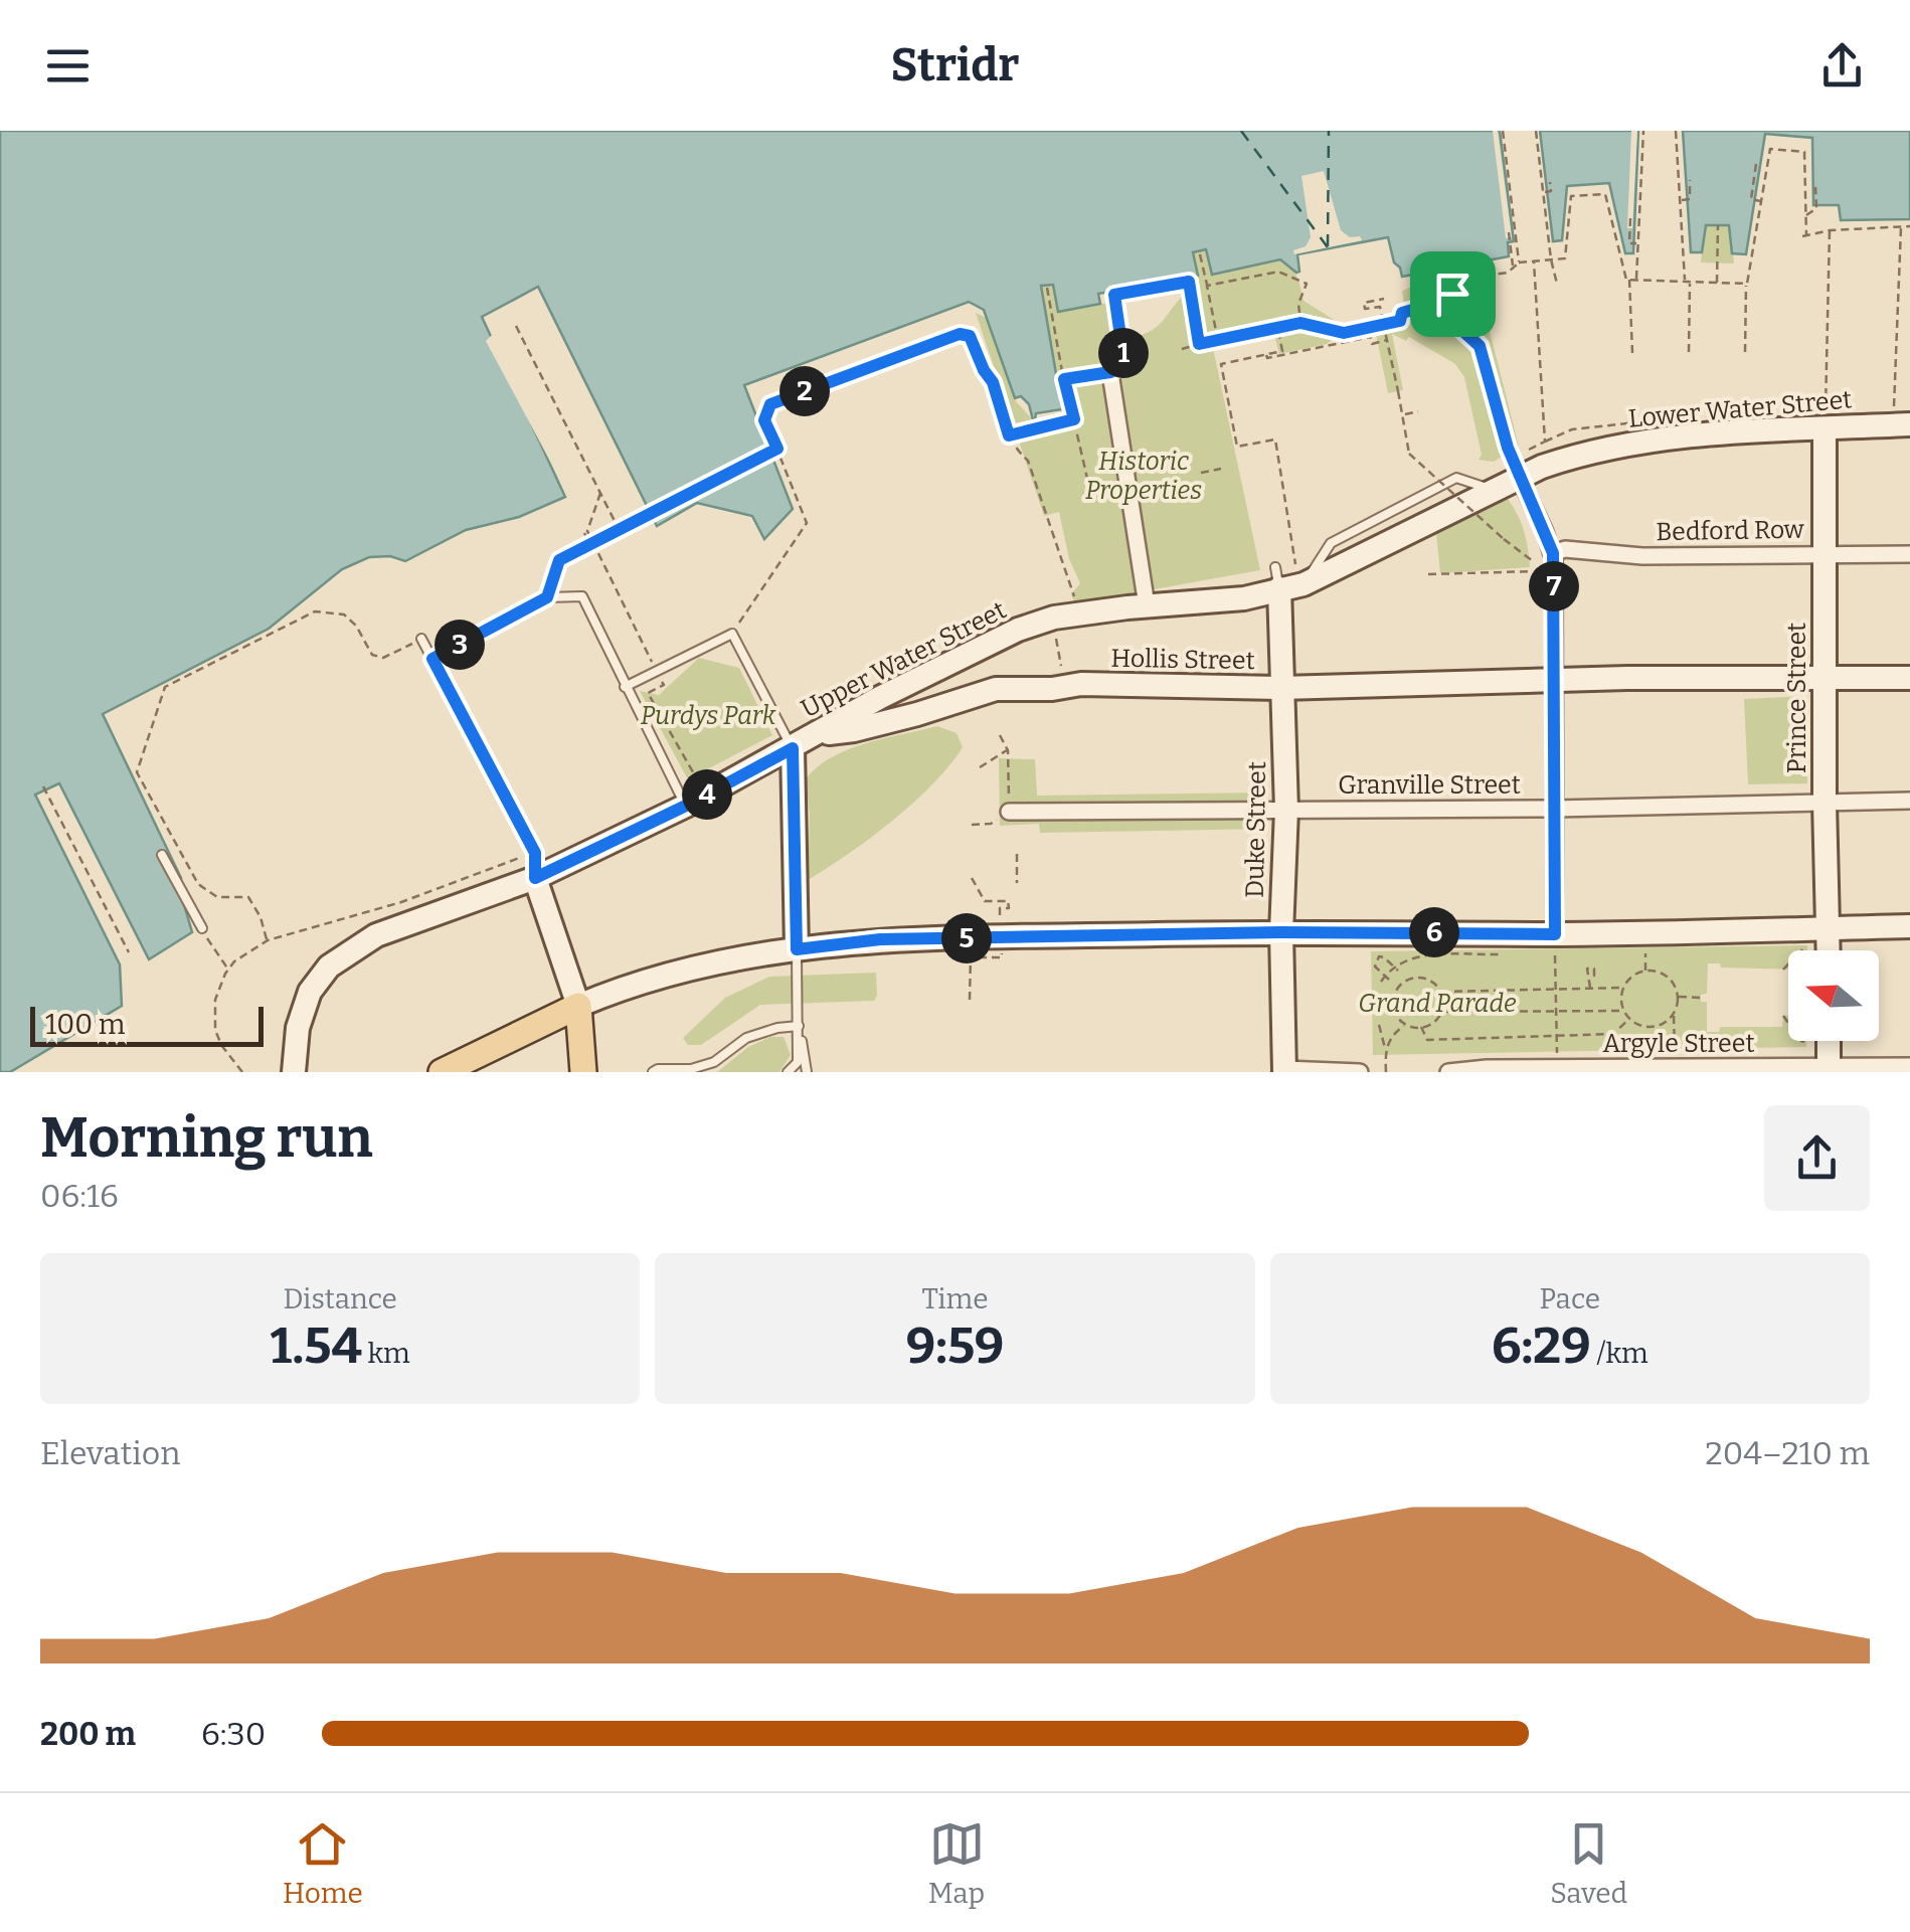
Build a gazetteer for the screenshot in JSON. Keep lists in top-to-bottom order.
{
  "streets": {
    "street": [
      "Lower Water Street",
      "Bedford Row",
      "Upper Water Street",
      "Hollis Street",
      "Prince Street",
      "Granville Street",
      "Duke Street",
      "Argyle Street"
    ]
  },
  "crossings": [
    ["Lower Water Street", "Upper Water Street"],
    ["Lower Water Street", "Prince Street"],
    ["Bedford Row", "Prince Street"],
    ["Upper Water Street", "Hollis Street"],
    ["Upper Water Street", "Duke Street"],
    ["Hollis Street", "Prince Street"],
    ["Hollis Street", "Duke Street"],
    ["Prince Street", "Granville Street"],
    ["Granville Street", "Duke Street"]
  ],
  "parks": ["Historic Properties", "Purdys Park", "Grand Parade"],
  "scale_bar": "100 m",
  "north": "left",
  "page": {
    "header": "Stridr",
    "pins": [
      "1",
      "2",
      "7",
      "3",
      "4",
      "6",
      "5"
    ],
    "scale": "100 m",
    "heading": ["Morning run", "06:16"],
    "stats": [
      ["Distance", "1.54 km"],
      ["Time", "9:59"],
      ["Pace", "6:29 /km"]
    ],
    "chart": ["Elevation", "204–210 m"],
    "list": [
      {
        "name": "200 m",
        "note": "6:30"
      }
    ],
    "tabs": ["Home", "Map", "Saved"]
  }
}
